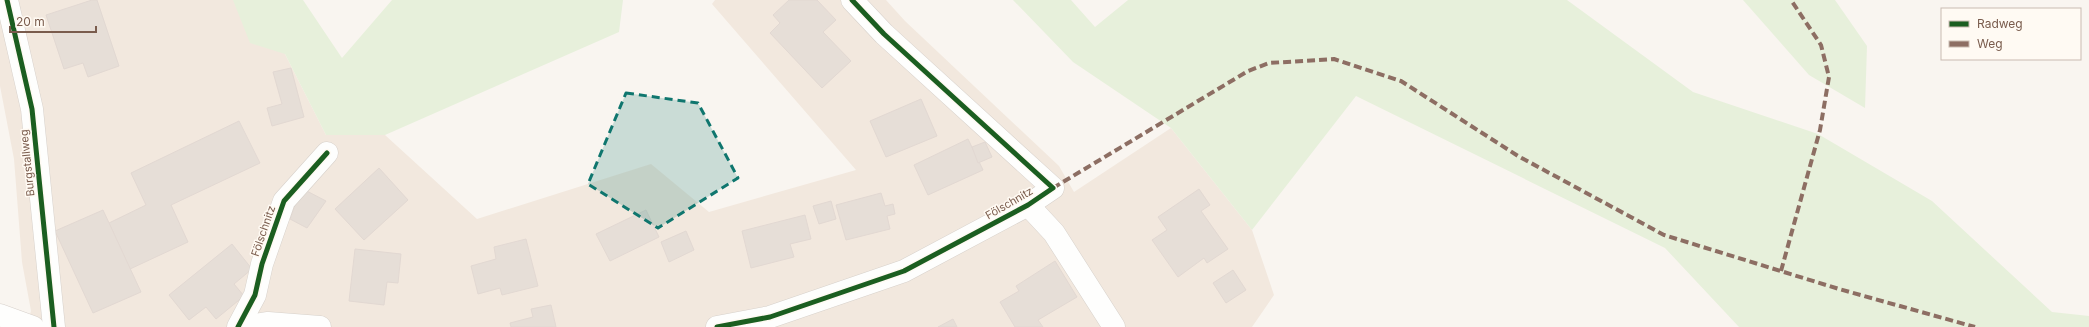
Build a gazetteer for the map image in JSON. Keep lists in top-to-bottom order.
{
  "streets": {
    "street": ["Burgstallweg", "Fölschnitz"]
  },
  "legend": ["Radweg", "Weg"],
  "scale_bar": "20 m"
}
